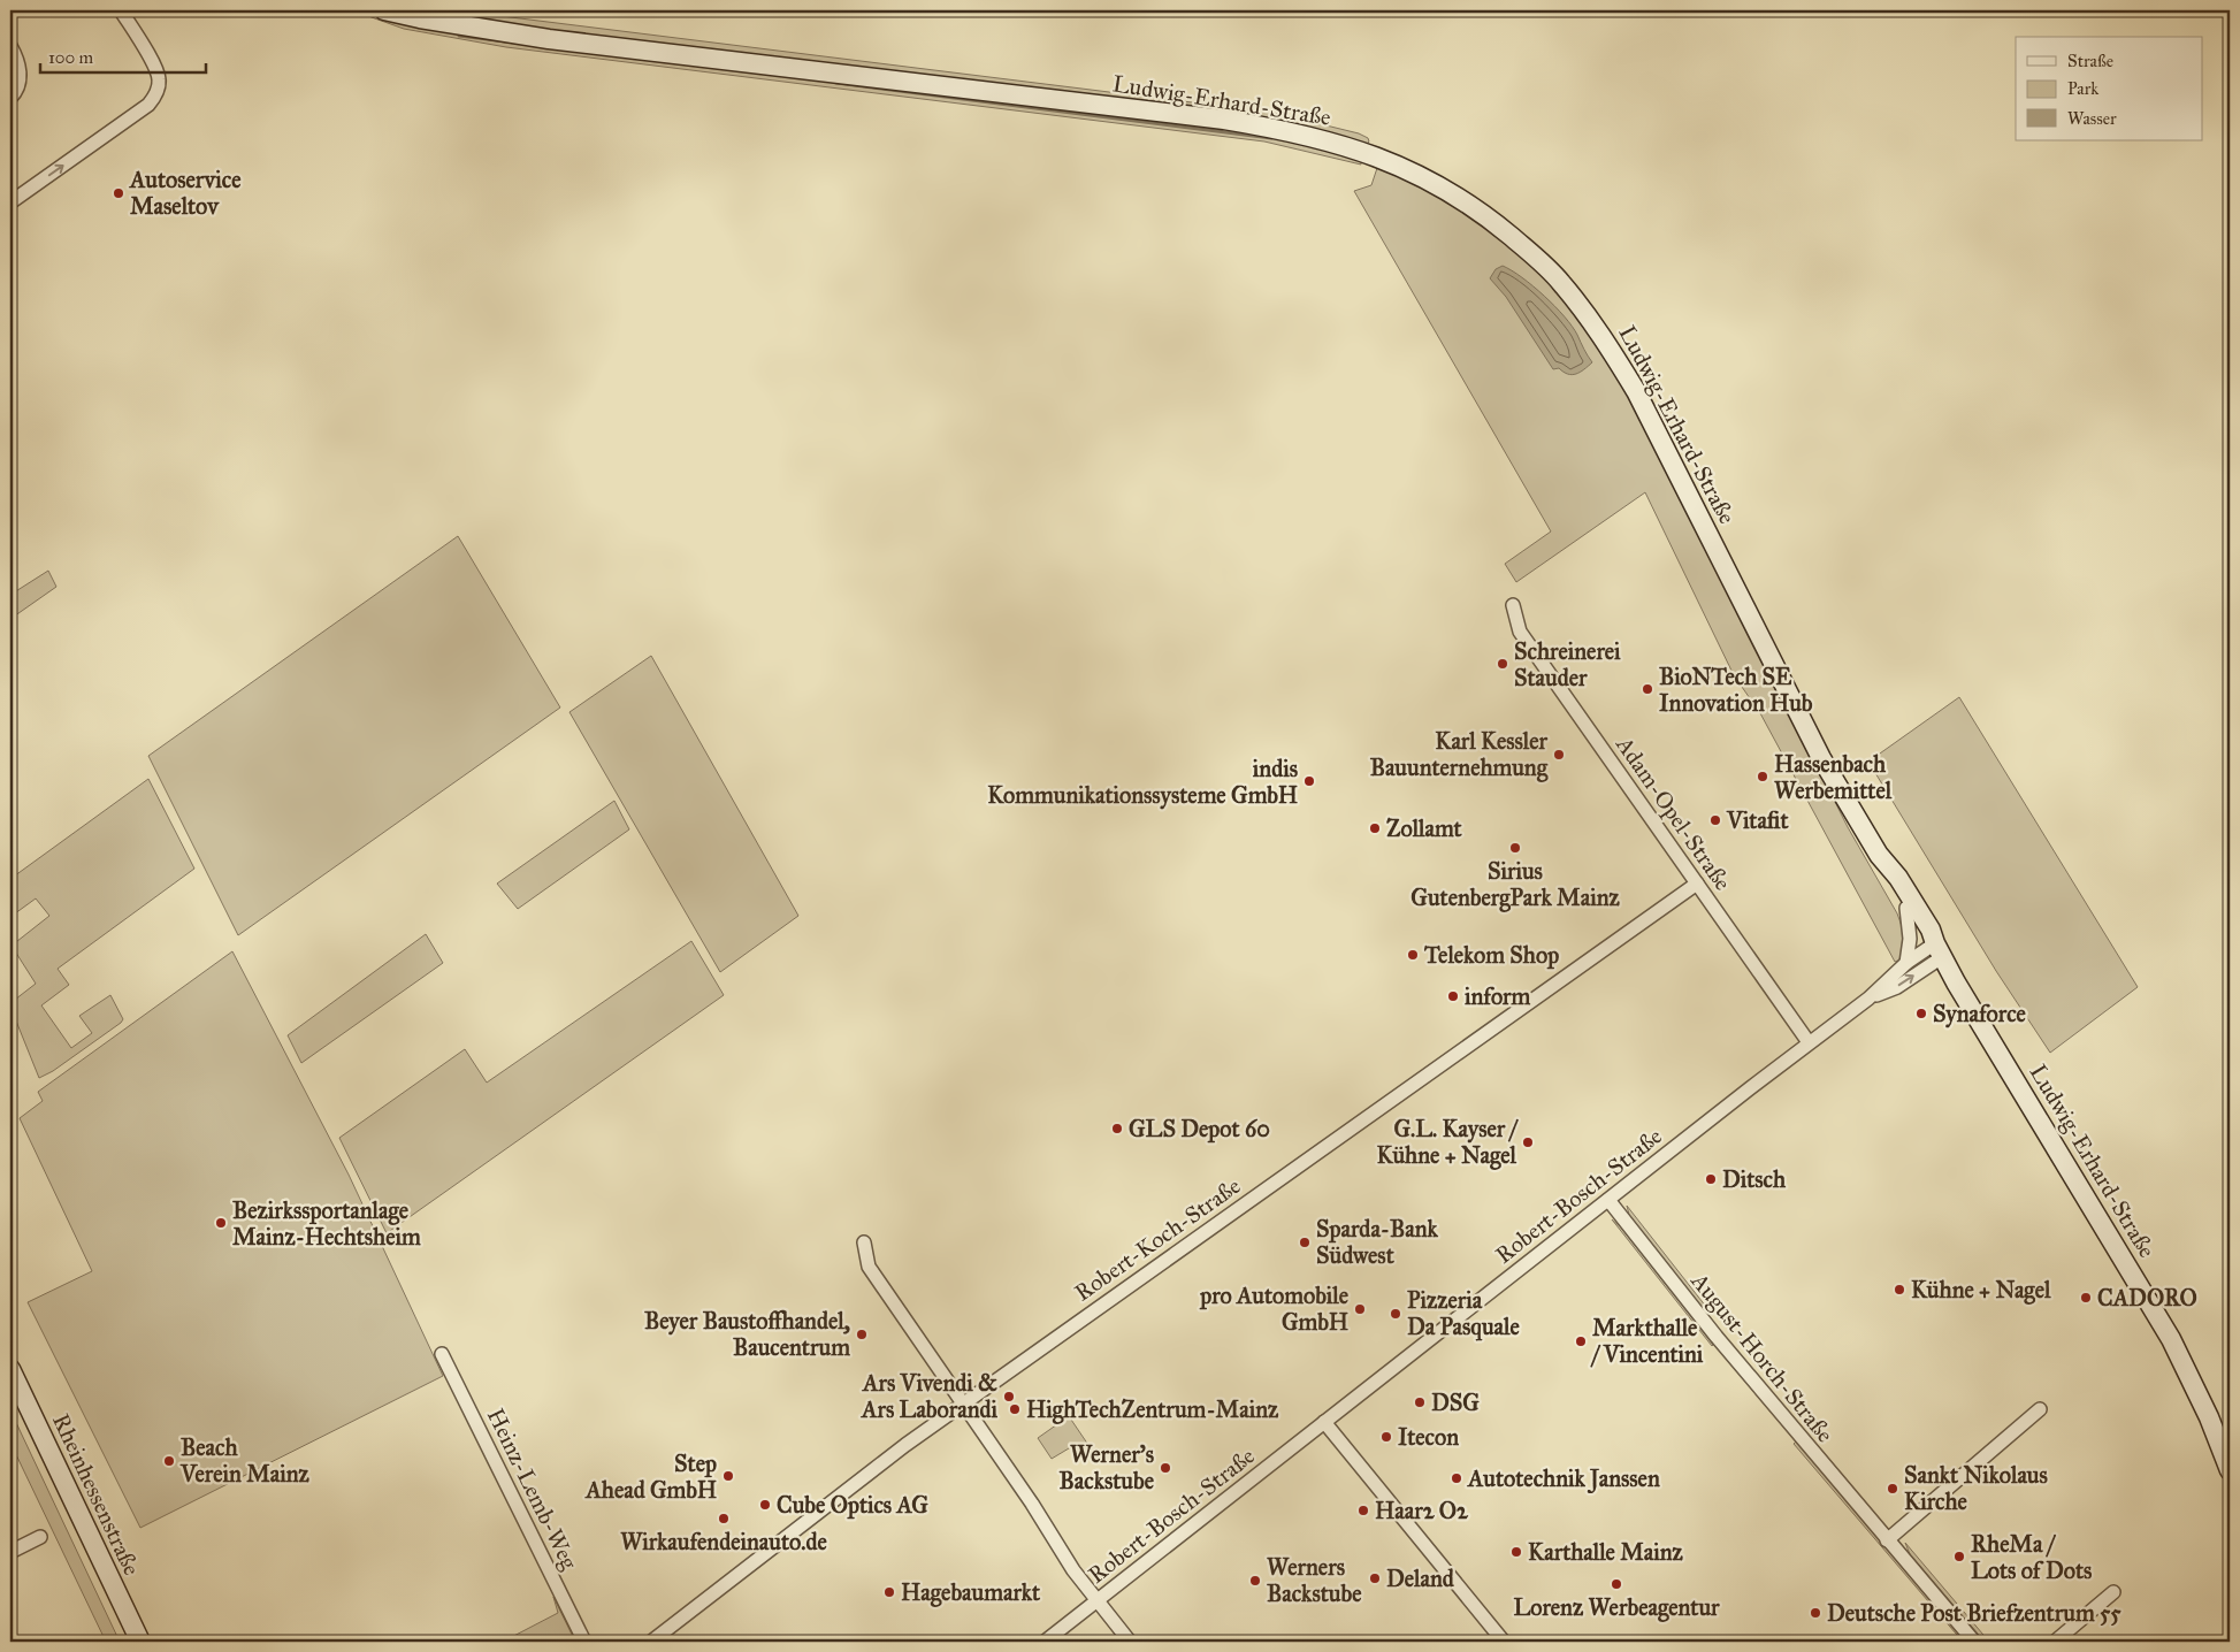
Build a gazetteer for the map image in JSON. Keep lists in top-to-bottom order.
{
  "streets": {
    "main road": ["Ludwig-Erhard-Straße", "Rheinhessenstraße"],
    "street": [
      "Adam-Opel-Straße",
      "Robert-Bosch-Straße",
      "Robert-Koch-Straße",
      "August-Horch-Straße",
      "Heinz-Lemb-Weg"
    ]
  },
  "crossings": [
    ["Ludwig-Erhard-Straße", "Robert-Bosch-Straße"],
    ["Adam-Opel-Straße", "Robert-Bosch-Straße"],
    ["Adam-Opel-Straße", "Robert-Koch-Straße"],
    ["Robert-Bosch-Straße", "August-Horch-Straße"]
  ],
  "places": [
    "Autoservice Maseltov",
    "Schreinerei Stauder",
    "BioNTech SE Innovation Hub",
    "Karl Kessler Bauunternehmung",
    "Hassenbach Werbemittel",
    "indis Kommunikationssysteme GmbH",
    "Vitafit",
    "Zollamt",
    "Sirius GutenbergPark Mainz",
    "Telekom Shop",
    "inform",
    "Synaforce",
    "GLS Depot 60",
    "G.L. Kayser / Kühne + Nagel",
    "Ditsch",
    "Bezirkssportanlage Mainz-Hechtsheim",
    "Sparda-Bank Südwest",
    "Kühne + Nagel",
    "CADORO",
    "pro Automobile GmbH",
    "Pizzeria Da Pasquale",
    "Beyer Baustoffhandel, Baucentrum",
    "Markthalle / Vincentini",
    "Ars Vivendi & Ars Laborandi",
    "DSG",
    "HighTechZentrum-Mainz",
    "Itecon",
    "Beach Verein Mainz",
    "Werner's Backstube",
    "Step Ahead GmbH",
    "Autotechnik Janssen",
    "Sankt Nikolaus Kirche",
    "Cube Optics AG",
    "Haar2 O2",
    "Wirkaufendeinauto.de",
    "Karthalle Mainz",
    "RheMa / Lots of Dots",
    "Deland",
    "Werners Backstube",
    "Lorenz Werbeagentur",
    "Hagebaumarkt",
    "Deutsche Post Briefzentrum 55"
  ],
  "legend": ["Straße", "Park", "Wasser"],
  "scale_bar": "100 m"
}
